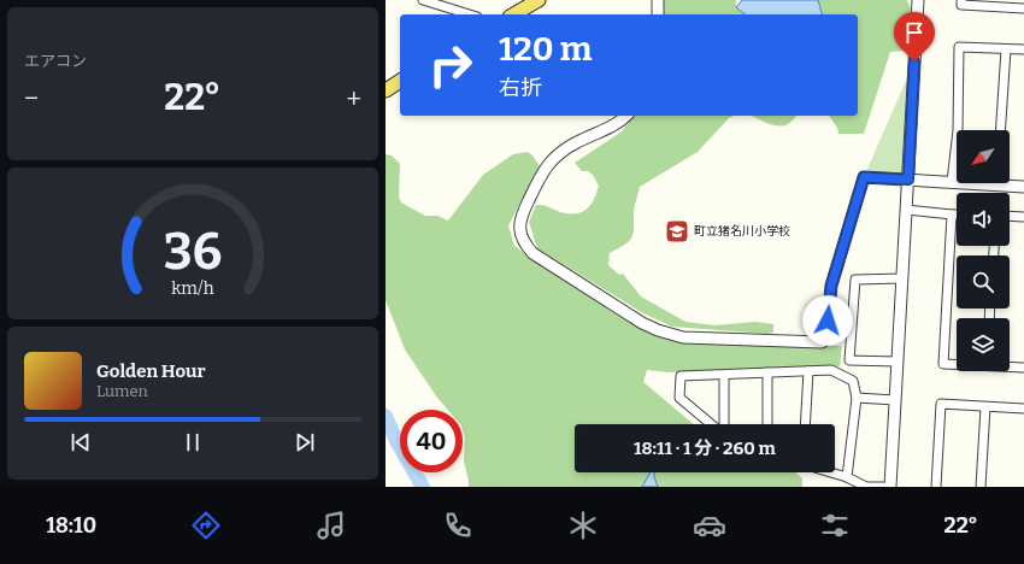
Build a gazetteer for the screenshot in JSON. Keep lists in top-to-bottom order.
{
  "places": {
    "school or university": ["町立猪名川小学校"]
  },
  "north": "bottom left",
  "page": {
    "tile": "エアコン",
    "turn": ["120 m", "右折"],
    "heat": ["−", "22°", "+"],
    "song": ["Golden Hour", "Lumen"],
    "limit": "40",
    "trip": "18:11 · 1 分 · 260 m",
    "tabs": ["18:10", "22°"],
    "gauge": ["36", "km/h"]
  }
}
